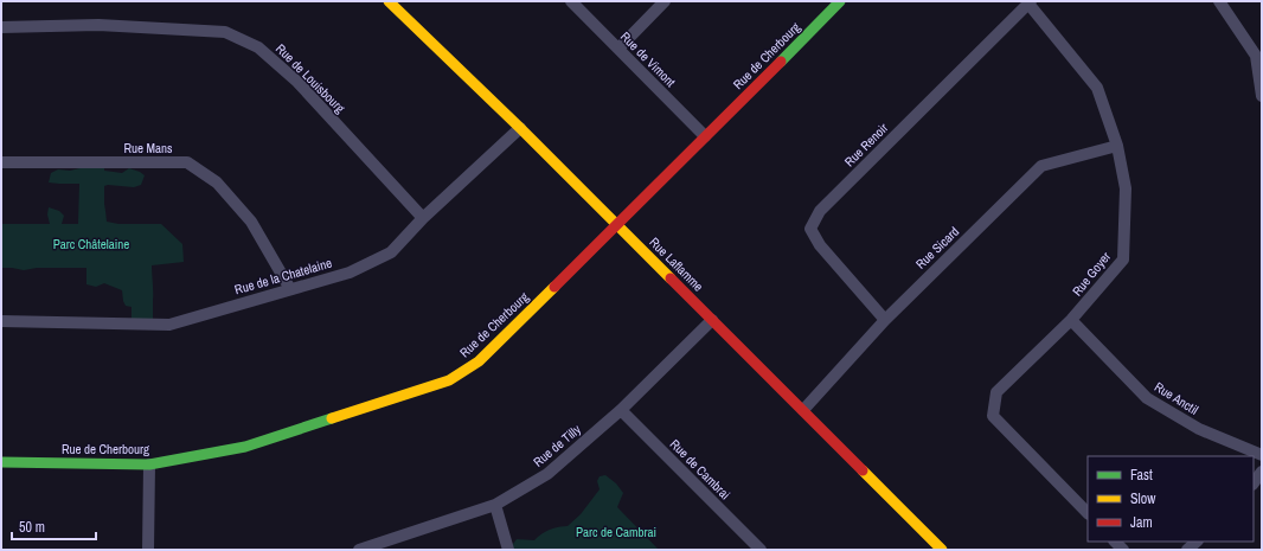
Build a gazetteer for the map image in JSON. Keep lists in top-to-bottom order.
{
  "streets": {
    "street": [
      "Rue de Cherbourg",
      "Rue de Vimont",
      "Rue de Louisbourg",
      "Rue Renoir",
      "Rue Mans",
      "Rue Sicard",
      "Rue Laflamme",
      "Rue Goyer",
      "Rue de la Chatelaine",
      "Rue Anctil",
      "Rue de Tilly",
      "Rue de Cambrai"
    ]
  },
  "crossings": [
    ["Rue de Cherbourg", "Rue de Vimont"],
    ["Rue de Cherbourg", "Rue Laflamme"],
    ["Rue de Louisbourg", "Rue de la Chatelaine"],
    ["Rue Renoir", "Rue Sicard"],
    ["Rue Renoir", "Rue Goyer"],
    ["Rue Mans", "Rue de la Chatelaine"],
    ["Rue Sicard", "Rue Laflamme"],
    ["Rue Sicard", "Rue Goyer"],
    ["Rue Laflamme", "Rue de la Chatelaine"],
    ["Rue Laflamme", "Rue de Tilly"],
    ["Rue Goyer", "Rue Anctil"],
    ["Rue de Tilly", "Rue de Cambrai"]
  ],
  "parks": ["Parc Châtelaine", "Parc de Cambrai"],
  "legend": ["Fast", "Slow", "Jam"],
  "scale_bar": "50 m"
}
